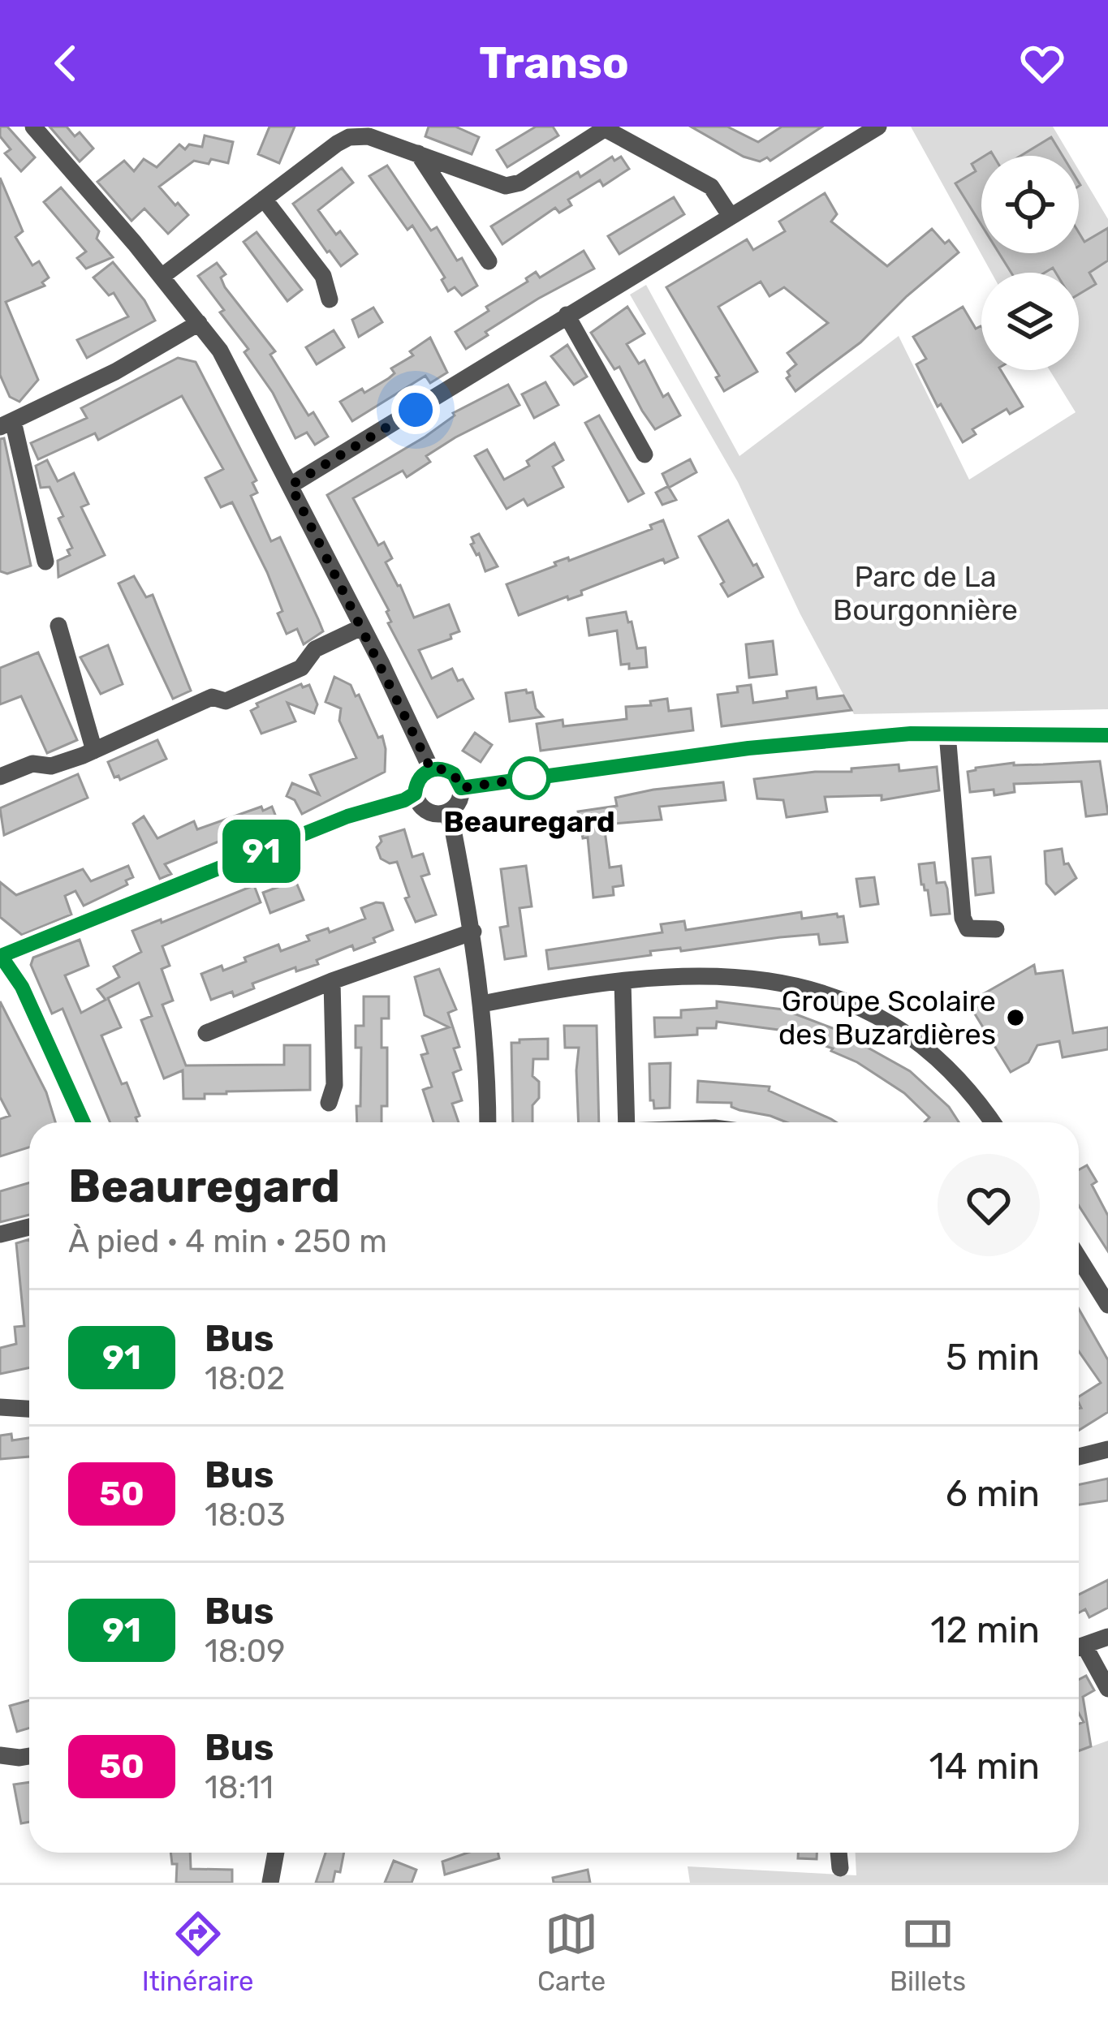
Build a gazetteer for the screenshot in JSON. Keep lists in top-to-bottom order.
{
  "parks": ["Parc de La Bourgonnière"],
  "places": ["Beauregard", "Groupe Scolaire des Buzardières"],
  "lines": ["bus line 91"],
  "page": {
    "header": "Transo",
    "on_map": "91",
    "heading": ["Beauregard", "À pied · 4 min · 250 m"],
    "list": [
      {
        "mark": "91",
        "name": "Bus",
        "note": "18:02",
        "value": "5 min"
      },
      {
        "mark": "50",
        "name": "Bus",
        "note": "18:03",
        "value": "6 min"
      },
      {
        "mark": "91",
        "name": "Bus",
        "note": "18:09",
        "value": "12 min"
      },
      {
        "mark": "50",
        "name": "Bus",
        "note": "18:11",
        "value": "14 min"
      }
    ],
    "tabs": ["Itinéraire", "Carte", "Billets"]
  }
}
